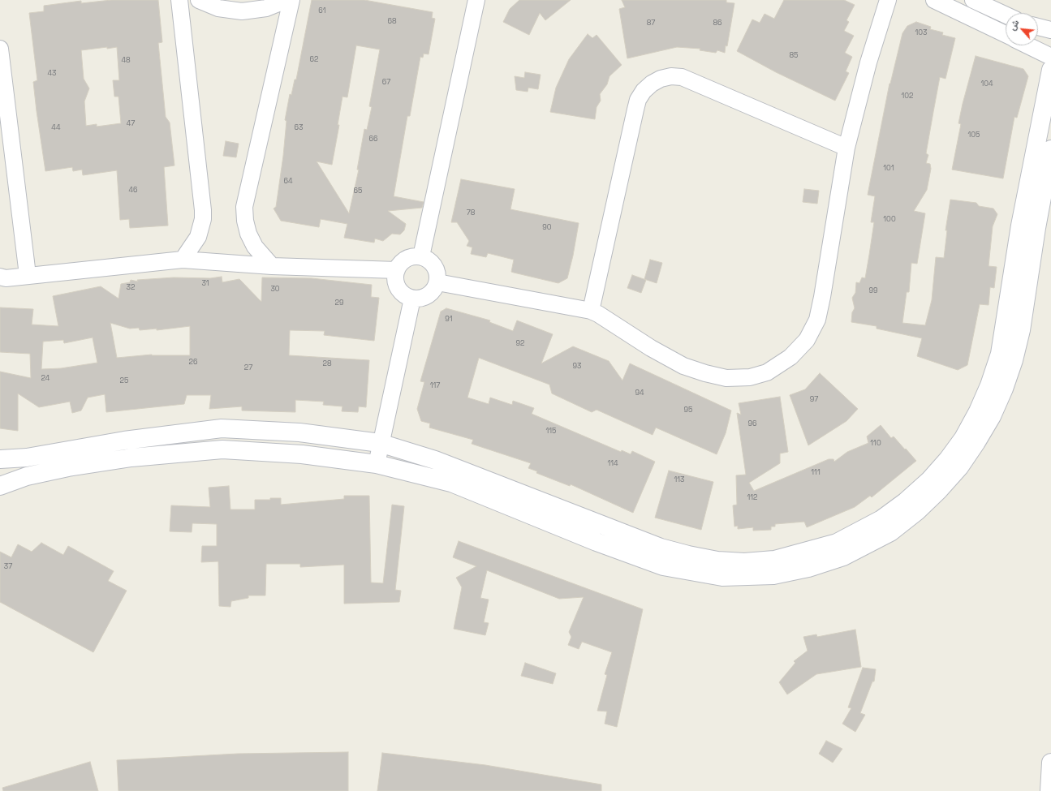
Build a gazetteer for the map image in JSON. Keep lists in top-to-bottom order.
{
  "house_numbers": [
    "61",
    "68",
    "87",
    "86",
    "103",
    "85",
    "62",
    "48",
    "43",
    "67",
    "104",
    "102",
    "47",
    "44",
    "63",
    "105",
    "66",
    "101",
    "64",
    "46",
    "65",
    "78",
    "100",
    "90",
    "31",
    "32",
    "30",
    "99",
    "29",
    "91",
    "92",
    "26",
    "28",
    "93",
    "27",
    "24",
    "25",
    "117",
    "94",
    "97",
    "95",
    "96",
    "115",
    "110",
    "114",
    "111",
    "113",
    "112",
    "37"
  ],
  "north": "top left"
}
